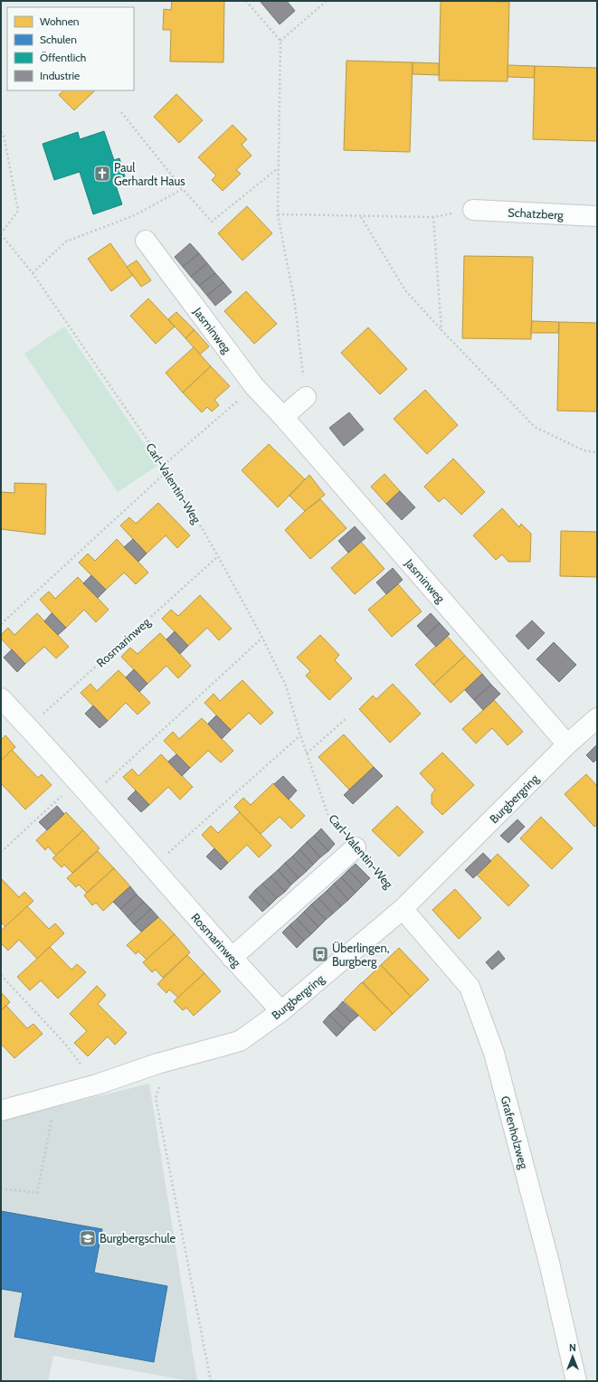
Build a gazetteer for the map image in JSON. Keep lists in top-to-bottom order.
{
  "streets": {
    "street": [
      "Schatzberg",
      "Jasminweg",
      "Rosmarinweg",
      "Burgbergring",
      "Grafenholzweg"
    ],
    "path": ["Carl-Valentin-Weg"]
  },
  "crossings": [
    ["Jasminweg", "Burgbergring"],
    ["Carl-Valentin-Weg", "Rosmarinweg"],
    ["Carl-Valentin-Weg", "Burgbergring"],
    ["Carl-Valentin-Weg", "Grafenholzweg"],
    ["Rosmarinweg", "Burgbergring"],
    ["Burgbergring", "Grafenholzweg"]
  ],
  "places": {
    "church": ["Paul Gerhardt Haus"],
    "bus stop": ["Überlingen, Burgberg"],
    "school or university": ["Burgbergschule"]
  },
  "legend": [
    "Wohnen",
    "Schulen",
    "Öffentlich",
    "Industrie"
  ],
  "north": "top"
}
